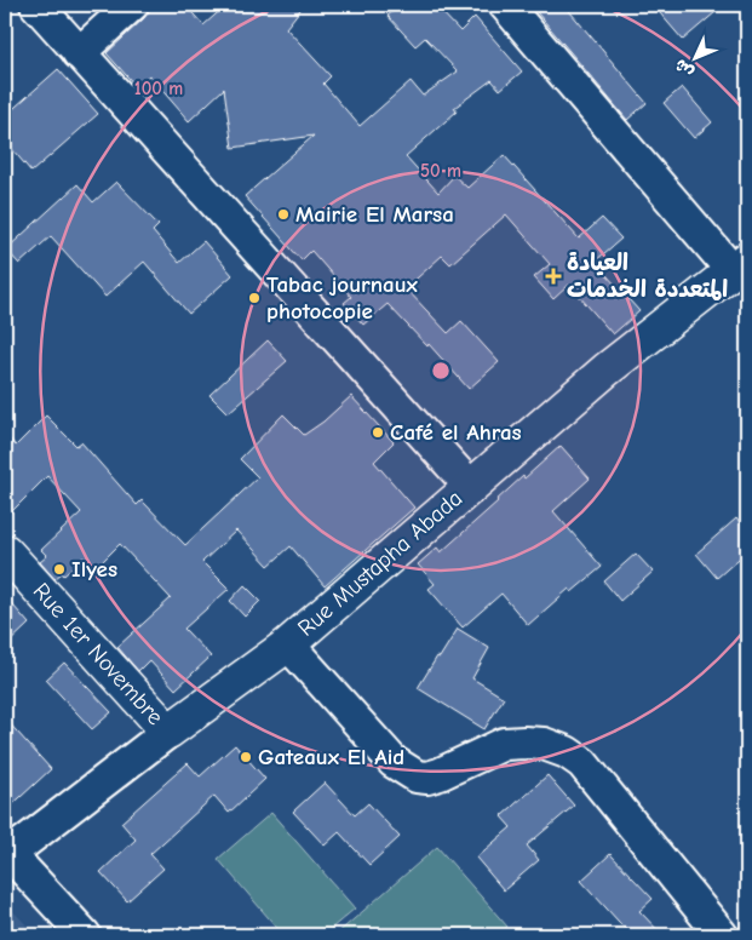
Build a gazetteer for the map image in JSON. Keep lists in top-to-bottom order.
{
  "streets": {
    "main road": ["Rue Mustapha Abada", "Rue 1er Novembre"]
  },
  "crossings": [
    ["Rue Mustapha Abada", "Rue 1er Novembre"]
  ],
  "places": {
    "other": [
      "Mairie El Marsa",
      "Tabac journaux photocopie",
      "Café el Ahras",
      "Ilyes",
      "Gateaux El Aid"
    ],
    "health": ["العيادة المتعددة الخدمات"]
  },
  "north": "bottom left",
  "rings": ["100 m", "50 m"]
}
